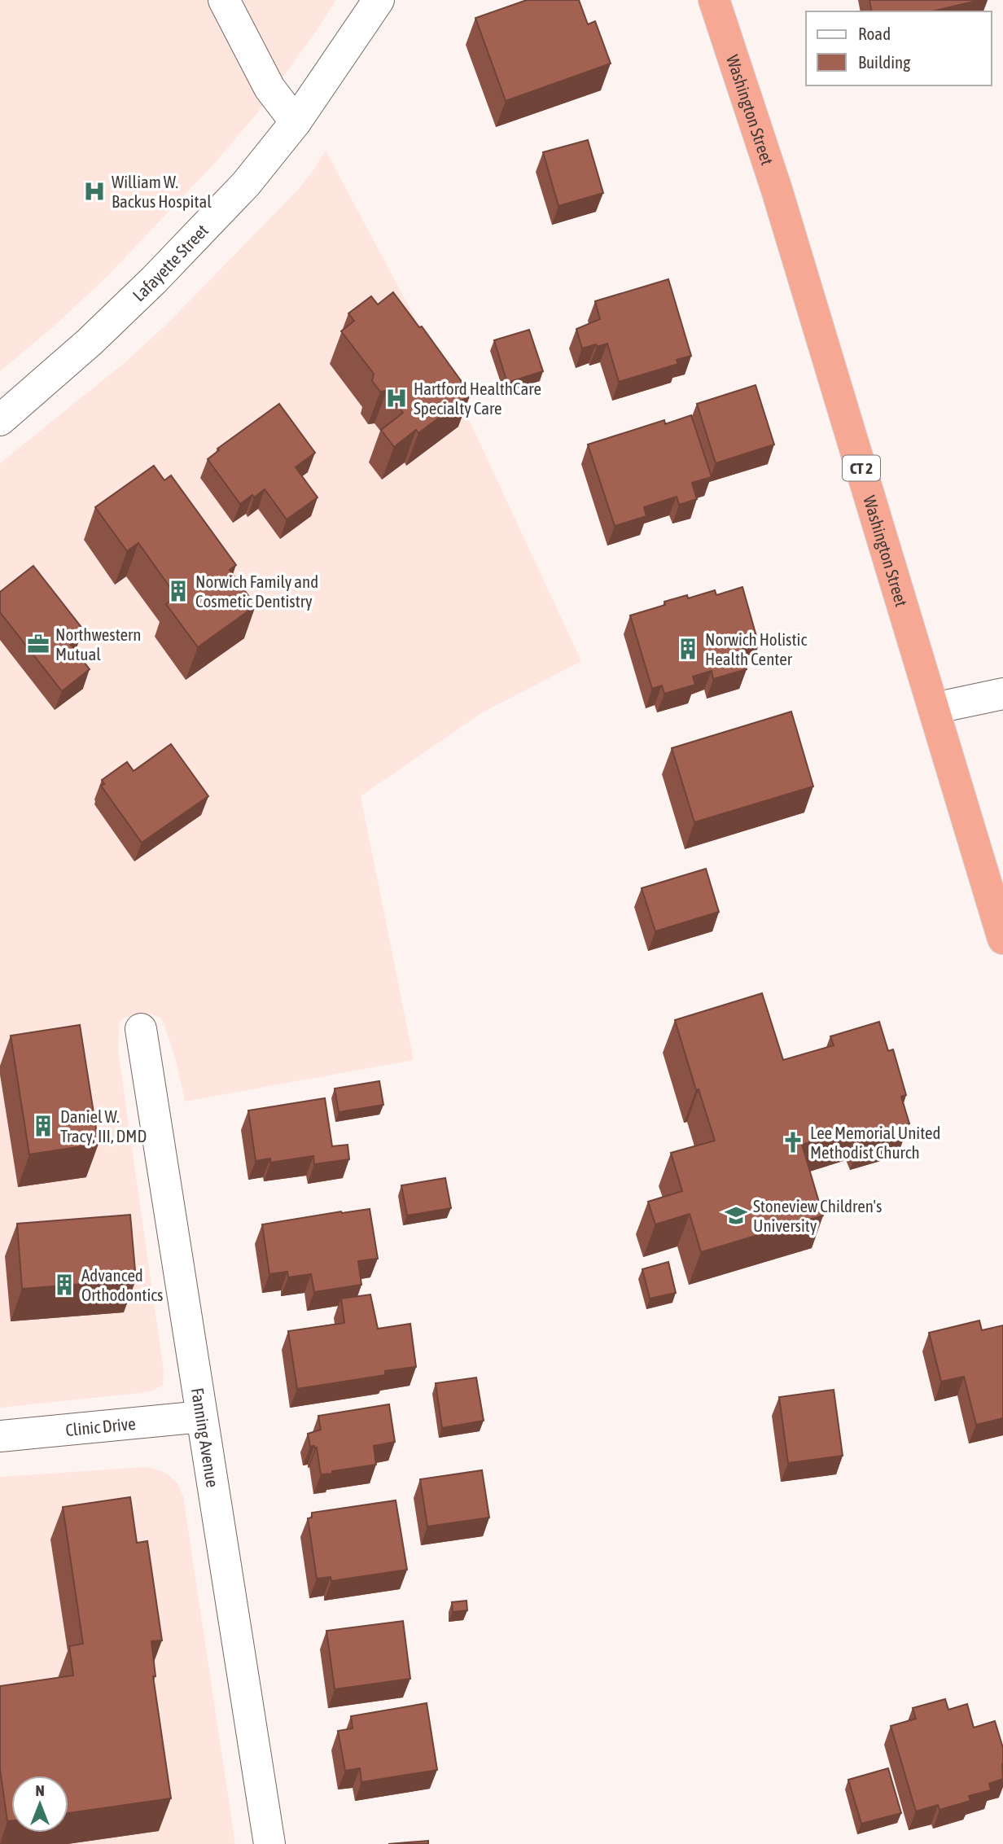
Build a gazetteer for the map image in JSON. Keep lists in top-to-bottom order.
{
  "streets": {
    "highway": ["Washington Street", "CT 2"],
    "street": ["Lafayette Street", "Clinic Drive", "Fanning Avenue"]
  },
  "crossings": [
    ["Clinic Drive", "Fanning Avenue"]
  ],
  "places": {
    "hospital": ["William W. Backus Hospital", "Hartford HealthCare Specialty Care"],
    "building": [
      "Norwich Family and Cosmetic Dentistry",
      "Norwich Holistic Health Center",
      "Daniel W. Tracy, III, DMD",
      "Advanced Orthodontics"
    ],
    "office": ["Northwestern Mutual"],
    "church": ["Lee Memorial United Methodist Church"],
    "school or university": ["Stoneview Children's University"]
  },
  "legend": ["Road", "Building"],
  "north": "top"
}
